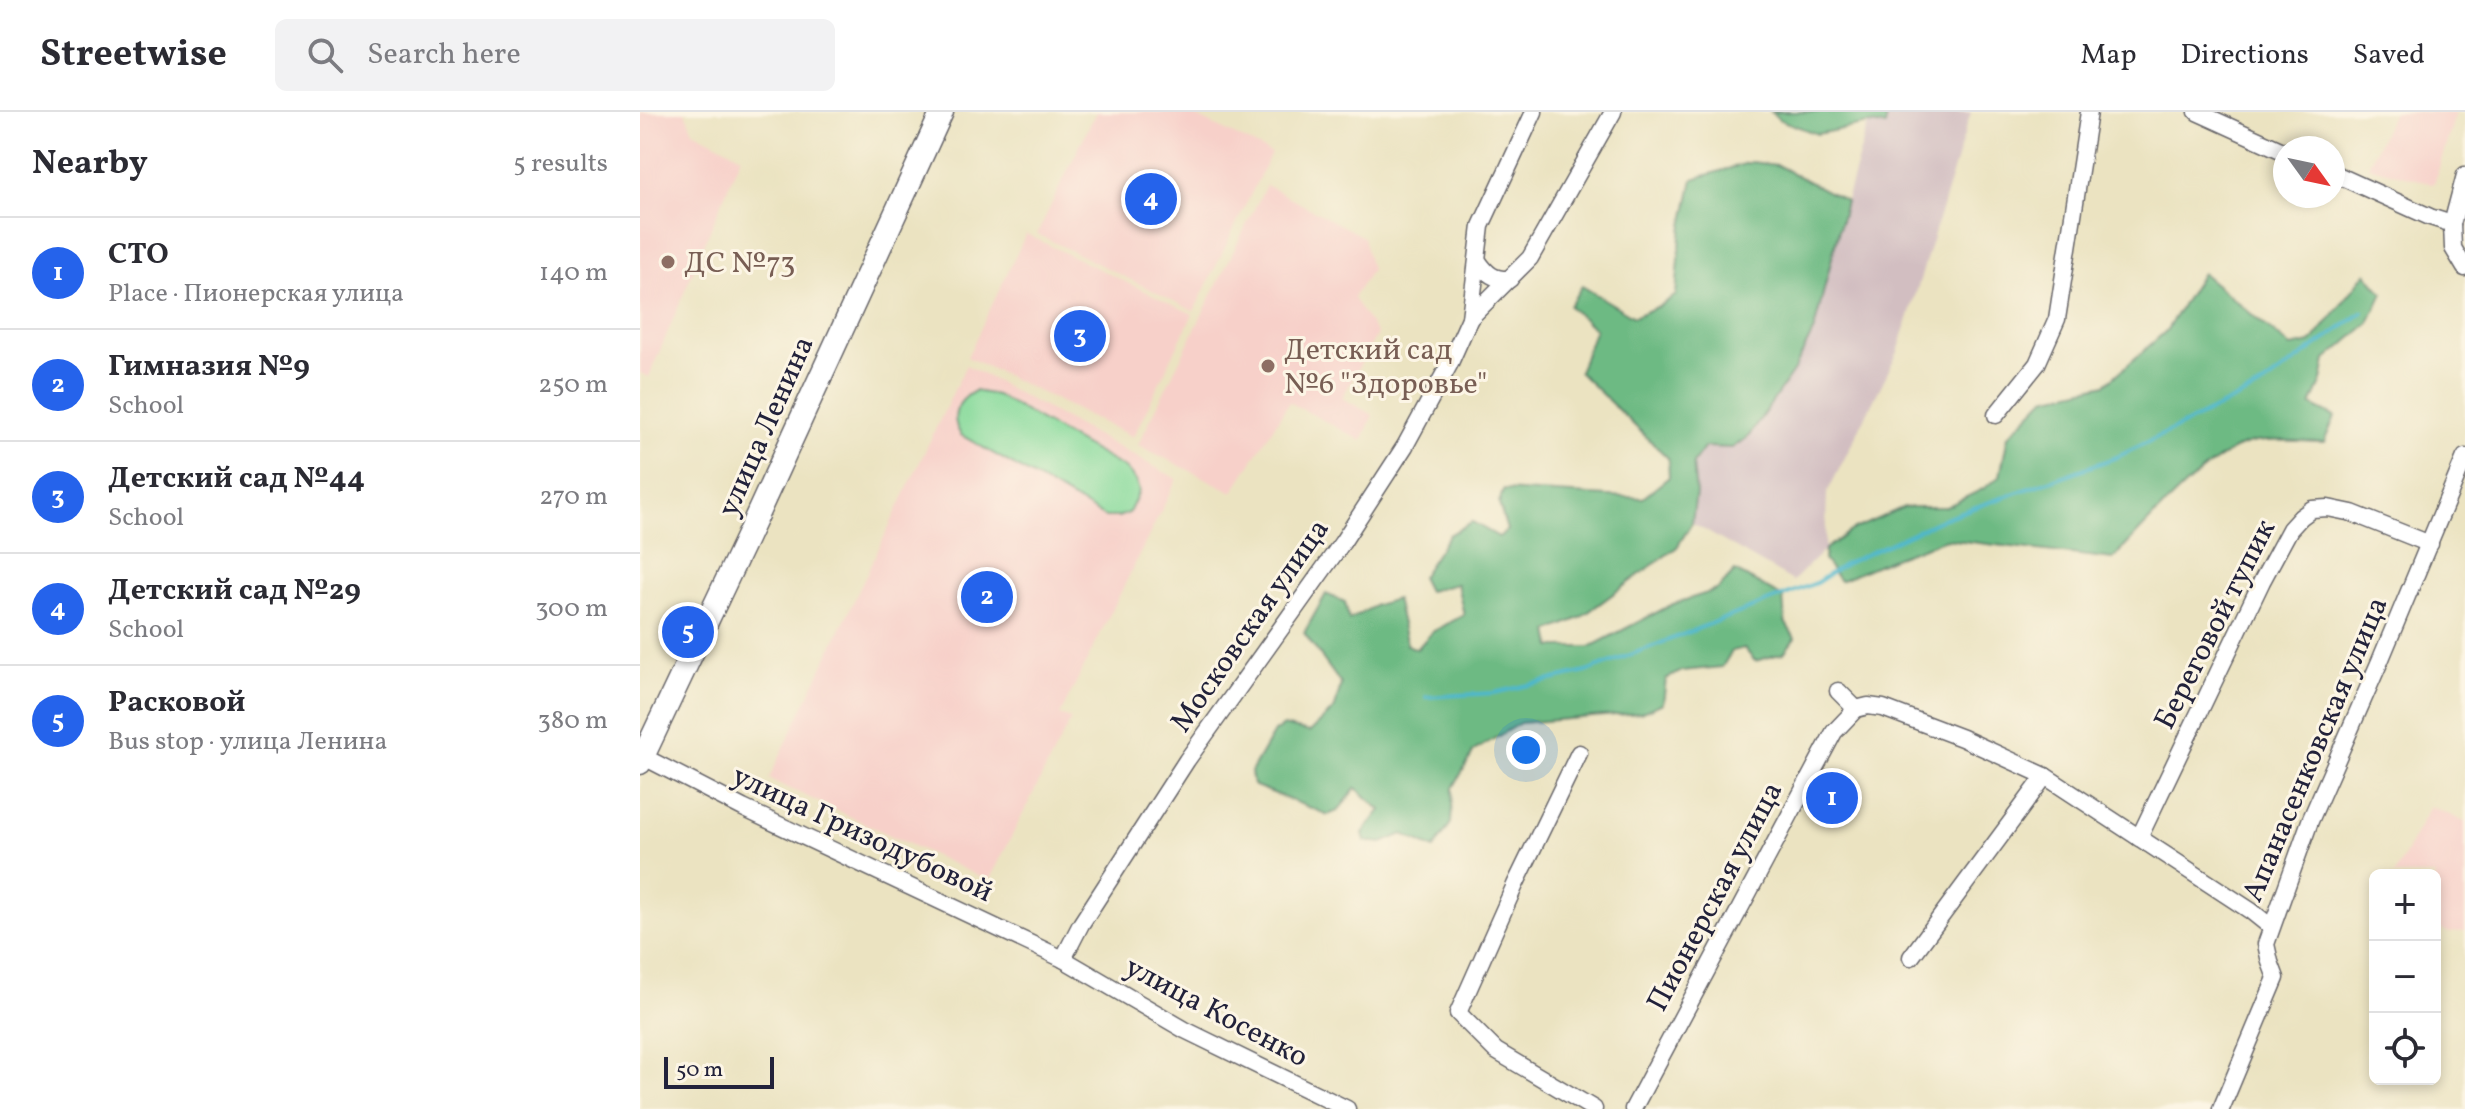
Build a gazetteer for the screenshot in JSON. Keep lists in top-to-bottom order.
{
  "streets": {
    "main road": ["улица Ленина"],
    "street": [
      "Береговой тупик",
      "Московская улица",
      "Апанасенковская улица",
      "улица Гризодубовой",
      "Пионерская улица",
      "улица Косенко"
    ]
  },
  "crossings": [
    ["улица Ленина", "улица Гризодубовой"],
    ["Береговой тупик", "Апанасенковская улица"],
    ["Московская улица", "улица Гризодубовой"],
    ["Московская улица", "улица Косенко"],
    ["улица Гризодубовой", "улица Косенко"]
  ],
  "places": ["ДС №73", "Детский сад №6 \"Здоровье\""],
  "scale_bar": "50 m",
  "north": "bottom right",
  "page": {
    "header": "Streetwise",
    "search": "Search here",
    "nav": ["Map", "Directions", "Saved"],
    "heading": ["Nearby", "5 results"],
    "pins": [
      "4",
      "3",
      "2",
      "5",
      "1"
    ],
    "list": [
      {
        "mark": "1",
        "name": "СТО",
        "note": "Place · Пионерская улица",
        "value": "140 m"
      },
      {
        "mark": "2",
        "name": "Гимназия №9",
        "note": "School",
        "value": "250 m"
      },
      {
        "mark": "3",
        "name": "Детский сад №44",
        "note": "School",
        "value": "270 m"
      },
      {
        "mark": "4",
        "name": "Детский сад №29",
        "note": "School",
        "value": "300 m"
      },
      {
        "mark": "5",
        "name": "Расковой",
        "note": "Bus stop · улица Ленина",
        "value": "380 m"
      }
    ],
    "map_buttons": ["+", "−"],
    "scale": "50 m"
  }
}
